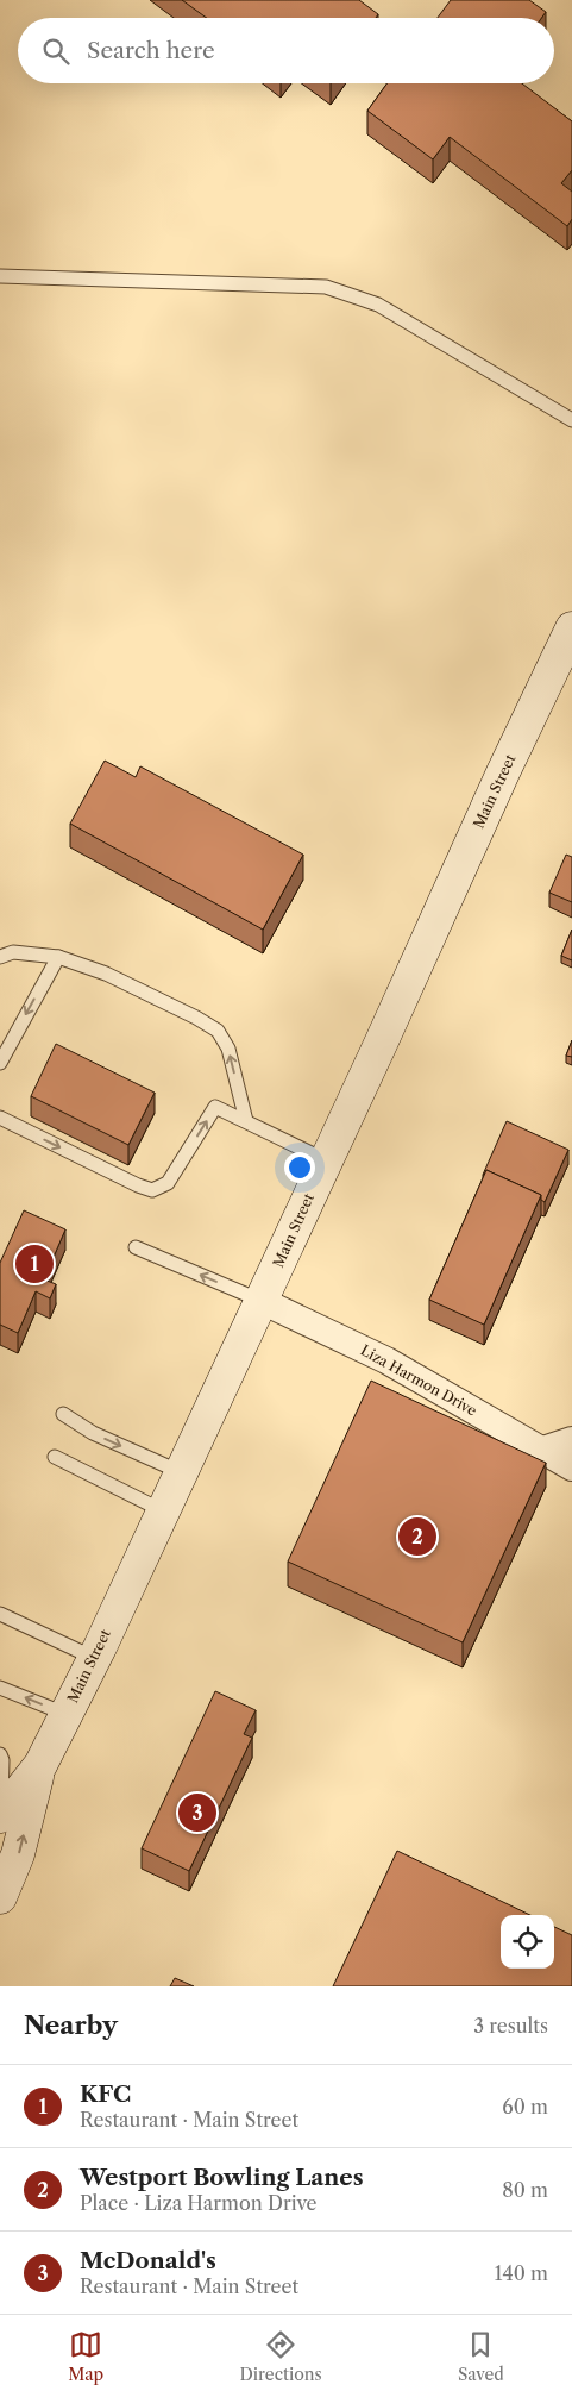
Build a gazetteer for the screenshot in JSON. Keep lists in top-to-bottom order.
{
  "streets": {
    "main road": ["Main Street"],
    "street": ["Liza Harmon Drive"]
  },
  "crossings": [
    ["Main Street", "Liza Harmon Drive"]
  ],
  "page": {
    "search": "Search here",
    "pins": ["1", "2", "3"],
    "heading": ["Nearby", "3 results"],
    "list": [
      {
        "mark": "1",
        "name": "KFC",
        "note": "Restaurant · Main Street",
        "value": "60 m"
      },
      {
        "mark": "2",
        "name": "Westport Bowling Lanes",
        "note": "Place · Liza Harmon Drive",
        "value": "80 m"
      },
      {
        "mark": "3",
        "name": "McDonald's",
        "note": "Restaurant · Main Street",
        "value": "140 m"
      }
    ],
    "nav": ["Map", "Directions", "Saved"]
  }
}
